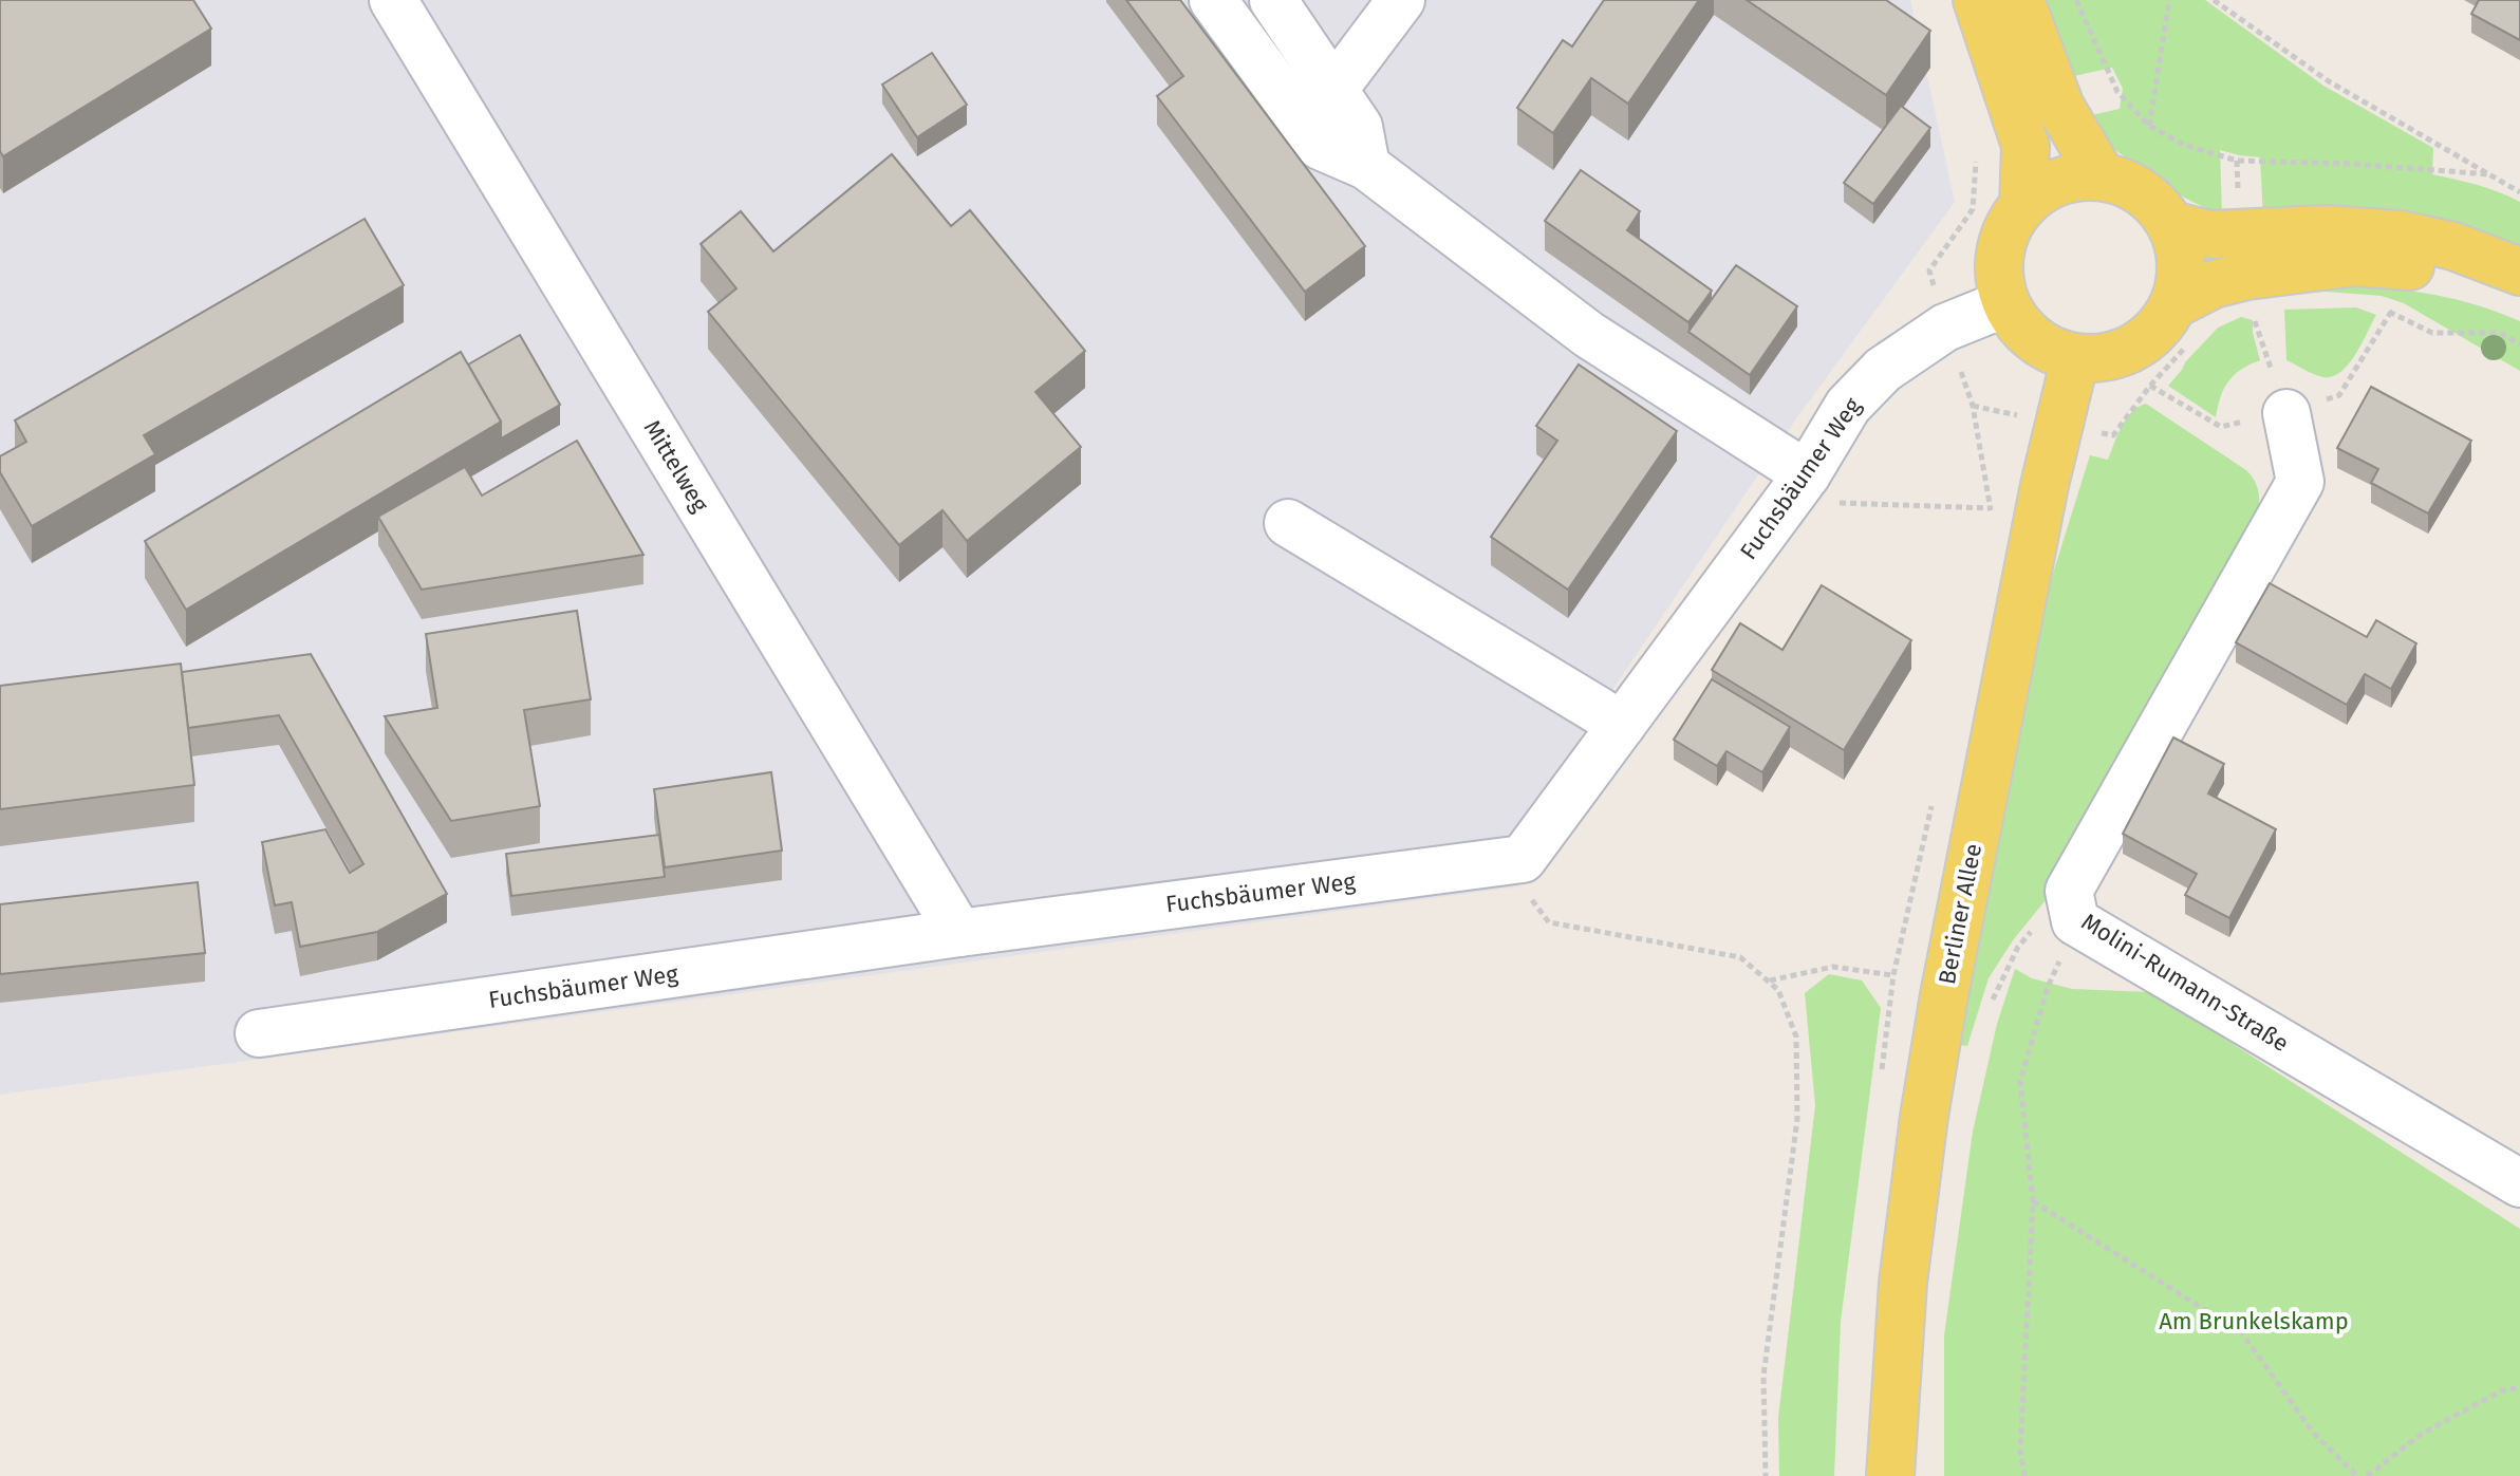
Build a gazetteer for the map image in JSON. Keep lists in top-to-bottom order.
{
  "streets": {
    "main road": ["Berliner Allee"],
    "street": ["Mittelweg", "Fuchsbäumer Weg", "Molini-Rumann-Straße"]
  },
  "crossings": [
    ["Mittelweg", "Fuchsbäumer Weg"],
    ["Fuchsbäumer Weg", "Berliner Allee"]
  ],
  "parks": ["Am Brunkelskamp"]
}
